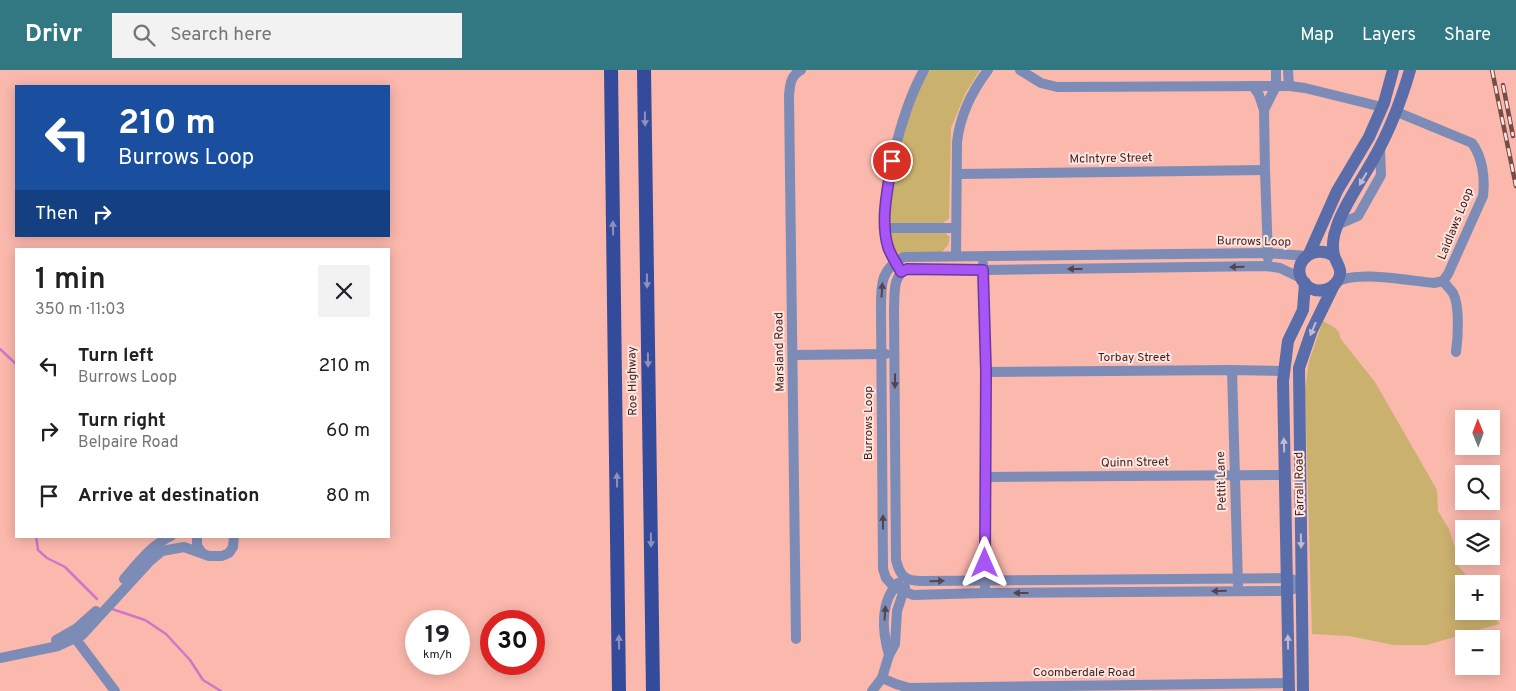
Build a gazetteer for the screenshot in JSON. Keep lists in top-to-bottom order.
{
  "streets": {
    "highway": ["Roe Highway"],
    "main road": ["Farrall Road"],
    "street": [
      "McIntyre Street",
      "Laidlaws Loop",
      "Burrows Loop",
      "Marsland Road",
      "Torbay Street",
      "Quinn Street",
      "Pettit Lane",
      "Coomberdale Road"
    ]
  },
  "crossings": [
    ["Burrows Loop", "Farrall Road"],
    ["Torbay Street", "Pettit Lane"],
    ["Torbay Street", "Farrall Road"],
    ["Quinn Street", "Pettit Lane"],
    ["Quinn Street", "Farrall Road"],
    ["Farrall Road", "Coomberdale Road"]
  ],
  "north": "top",
  "page": {
    "header": "Drivr",
    "search": "Search here",
    "nav": ["Map", "Layers", "Share"],
    "turn": ["210 m", "Burrows Loop"],
    "then": "Then",
    "heading": ["1 min", "350 m · 11:03"],
    "list": [
      {
        "name": "Turn left",
        "note": "Burrows Loop",
        "value": "210 m"
      },
      {
        "name": "Turn right",
        "note": "Belpaire Road",
        "value": "60 m"
      },
      {
        "name": "Arrive at destination",
        "value": "80 m"
      }
    ],
    "map_buttons": ["+", "−"],
    "speed": "19 km/h",
    "limit": "30"
  }
}
